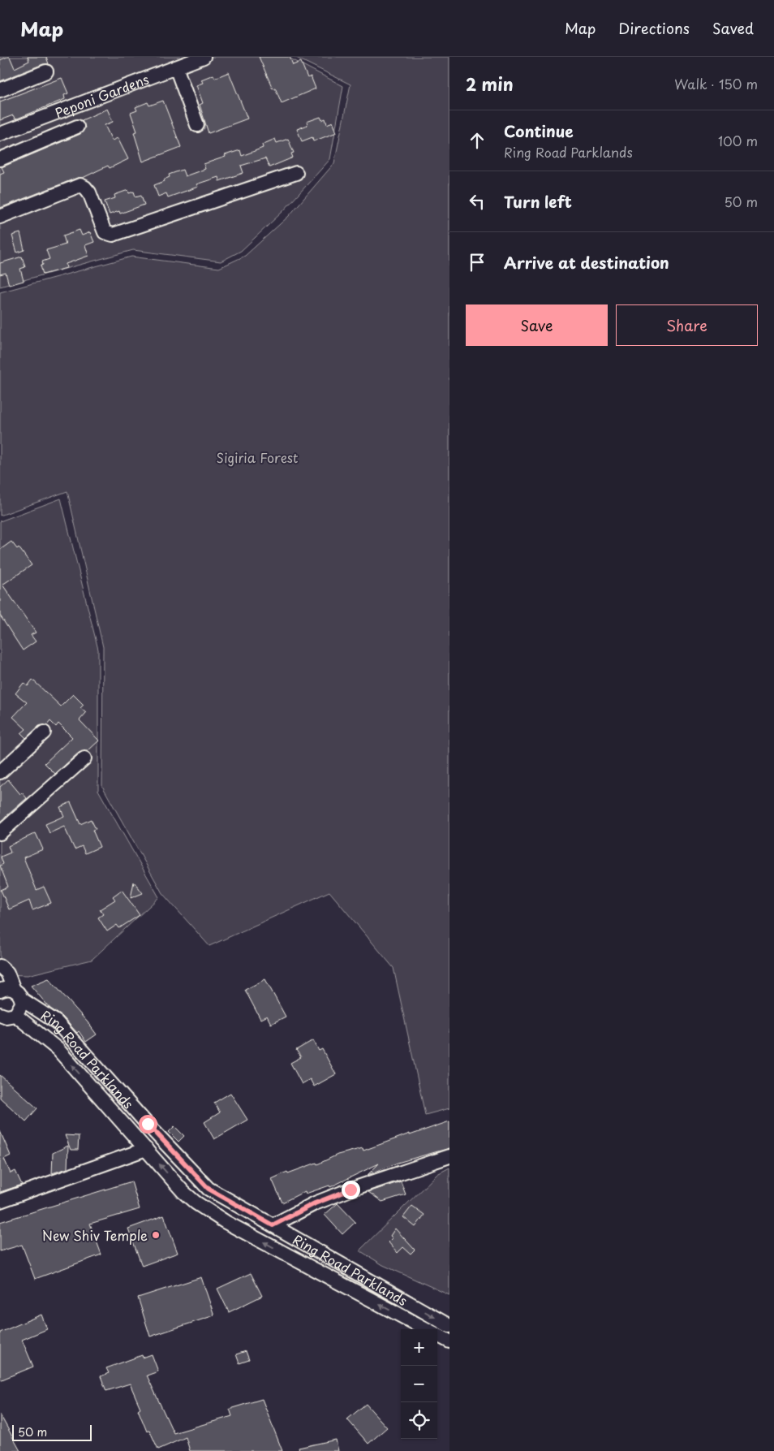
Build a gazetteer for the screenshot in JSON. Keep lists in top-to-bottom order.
{
  "streets": {
    "street": ["Peponi Gardens", "Ring Road Parklands"]
  },
  "parks": ["Sigiria Forest"],
  "places": ["New Shiv Temple"],
  "scale_bar": "50 m",
  "page": {
    "header": "Map",
    "nav": ["Map", "Directions", "Saved"],
    "heading": ["2 min", "Walk · 150 m"],
    "list": [
      ["Continue", "Ring Road Parklands", "100 m"],
      ["Turn left", "50 m"],
      "Arrive at destination"
    ],
    "buttons": ["Save", "Share"],
    "map_buttons": ["+", "−"],
    "scale": "50 m"
  }
}
